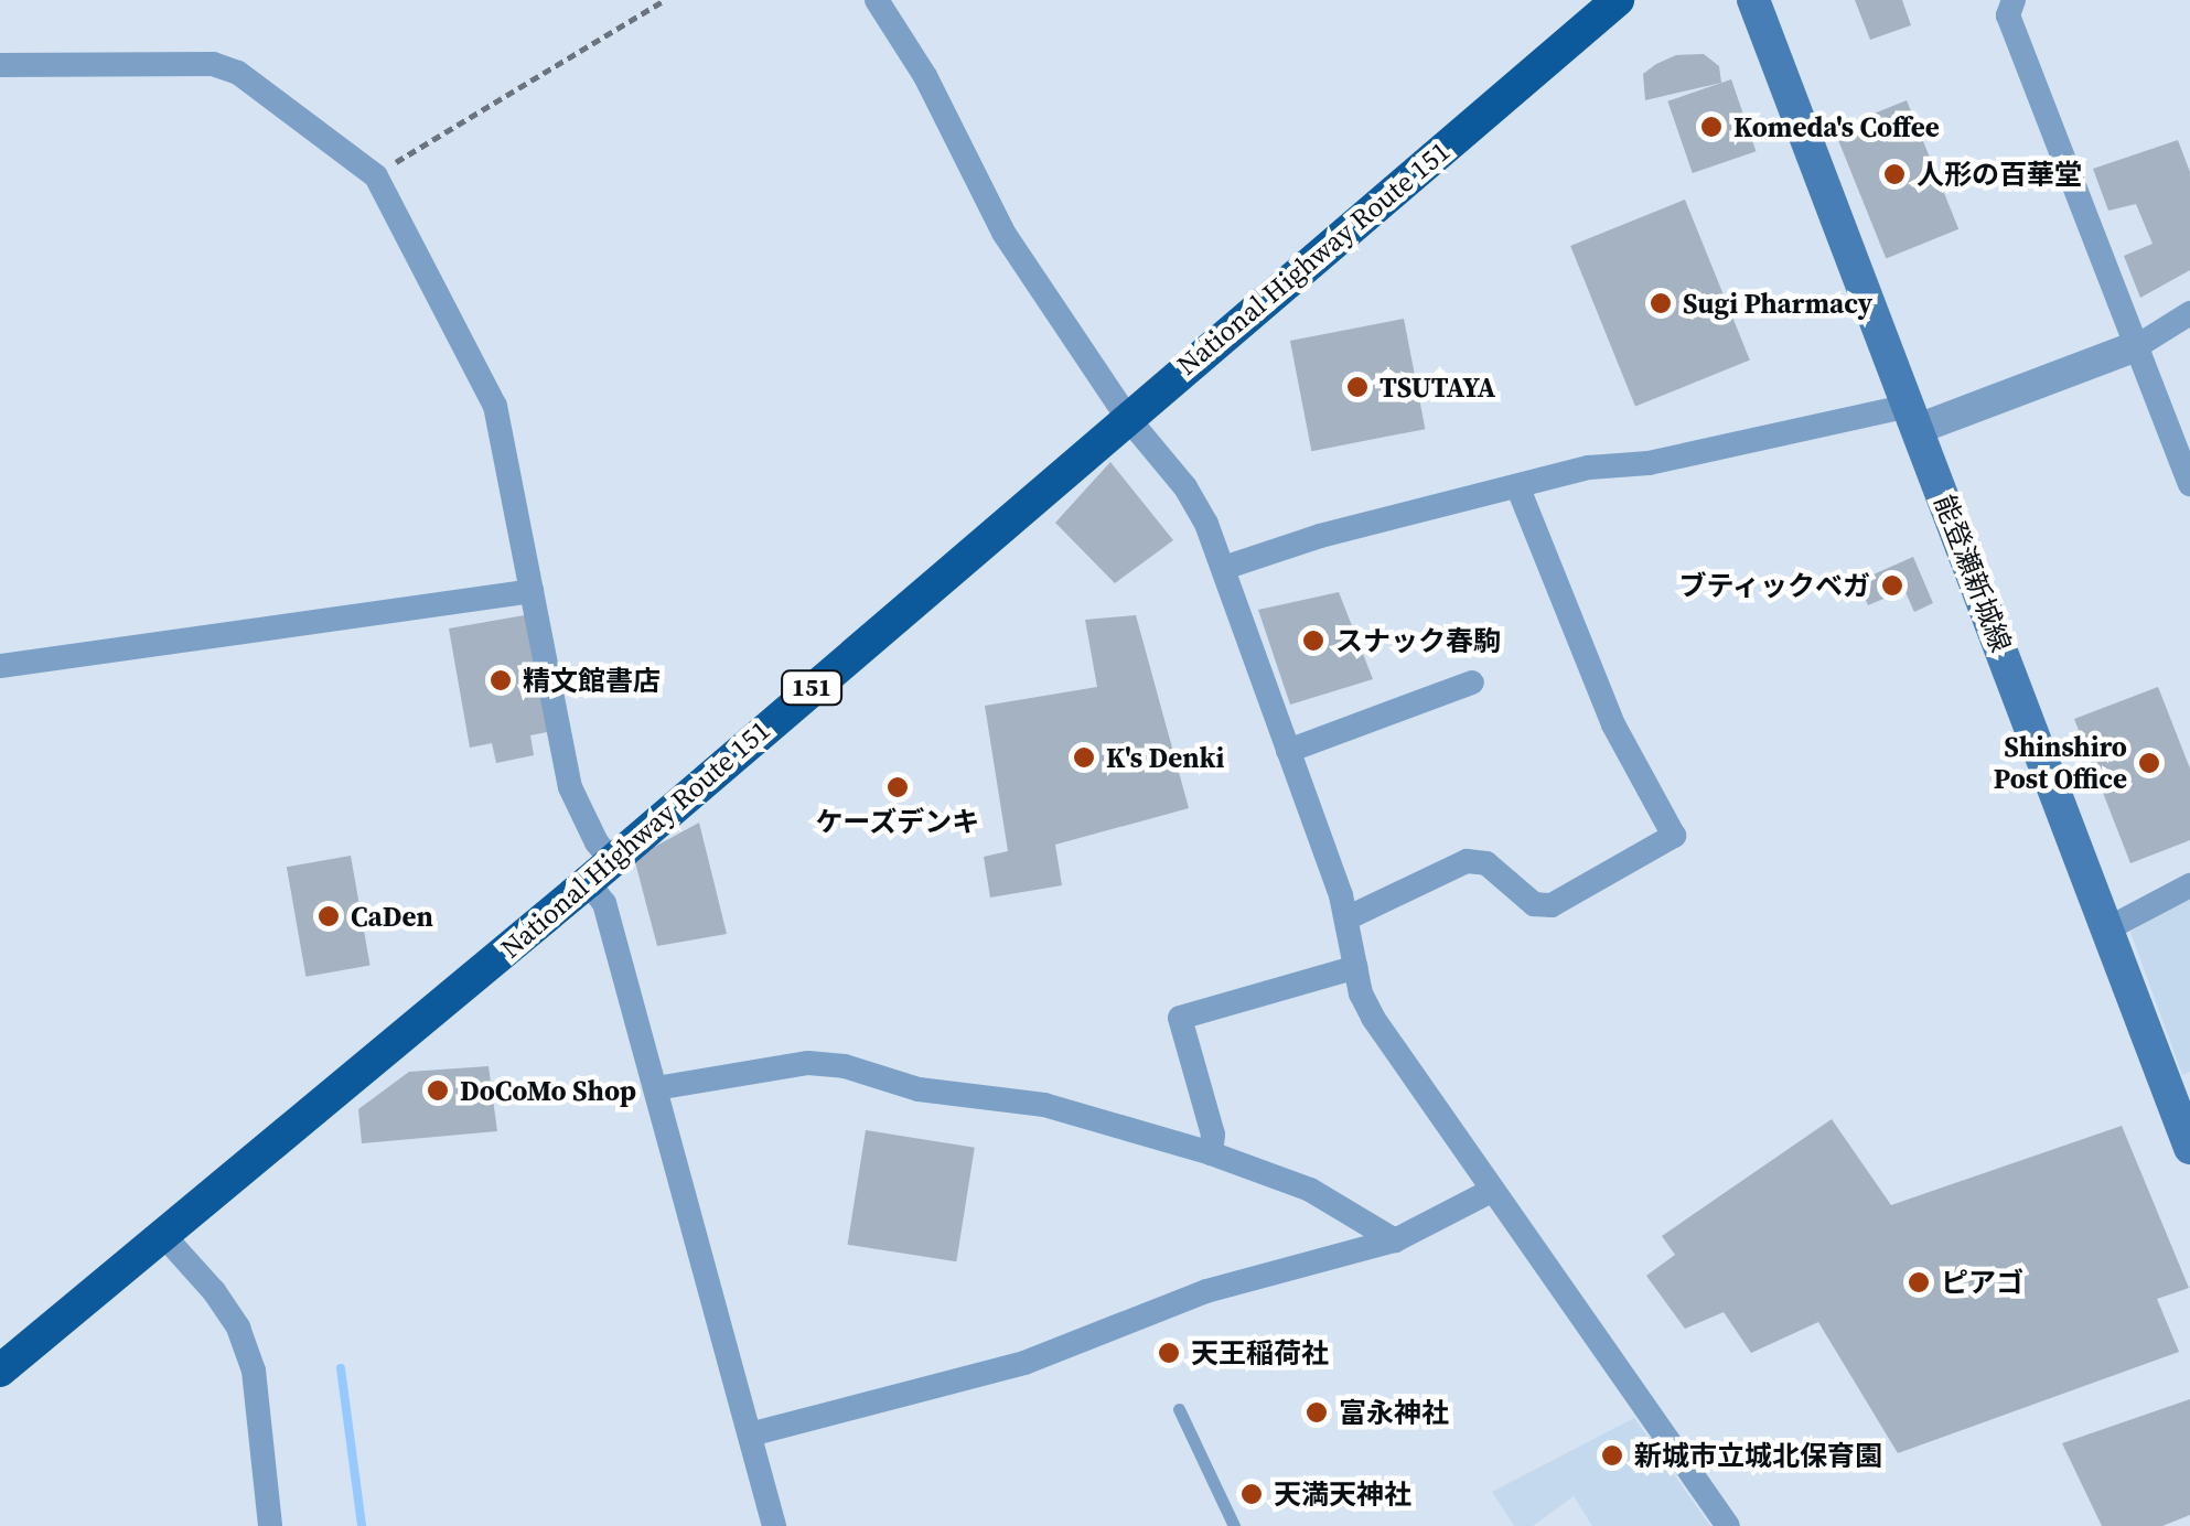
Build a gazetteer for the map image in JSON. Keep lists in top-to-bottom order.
{
  "streets": {
    "highway": ["National Highway Route 151", "151"],
    "main road": ["能登瀬新城線"]
  },
  "places": [
    "Komeda's Coffee",
    "人形の百華堂",
    "Sugi Pharmacy",
    "TSUTAYA",
    "ブティックベガ",
    "スナック春駒",
    "精文館書店",
    "K's Denki",
    "Shinshiro Post Office",
    "ケーズデンキ",
    "CaDen",
    "DoCoMo Shop",
    "ピアゴ",
    "天王稲荷社",
    "富永神社",
    "新城市立城北保育園",
    "天満天神社"
  ]
}
